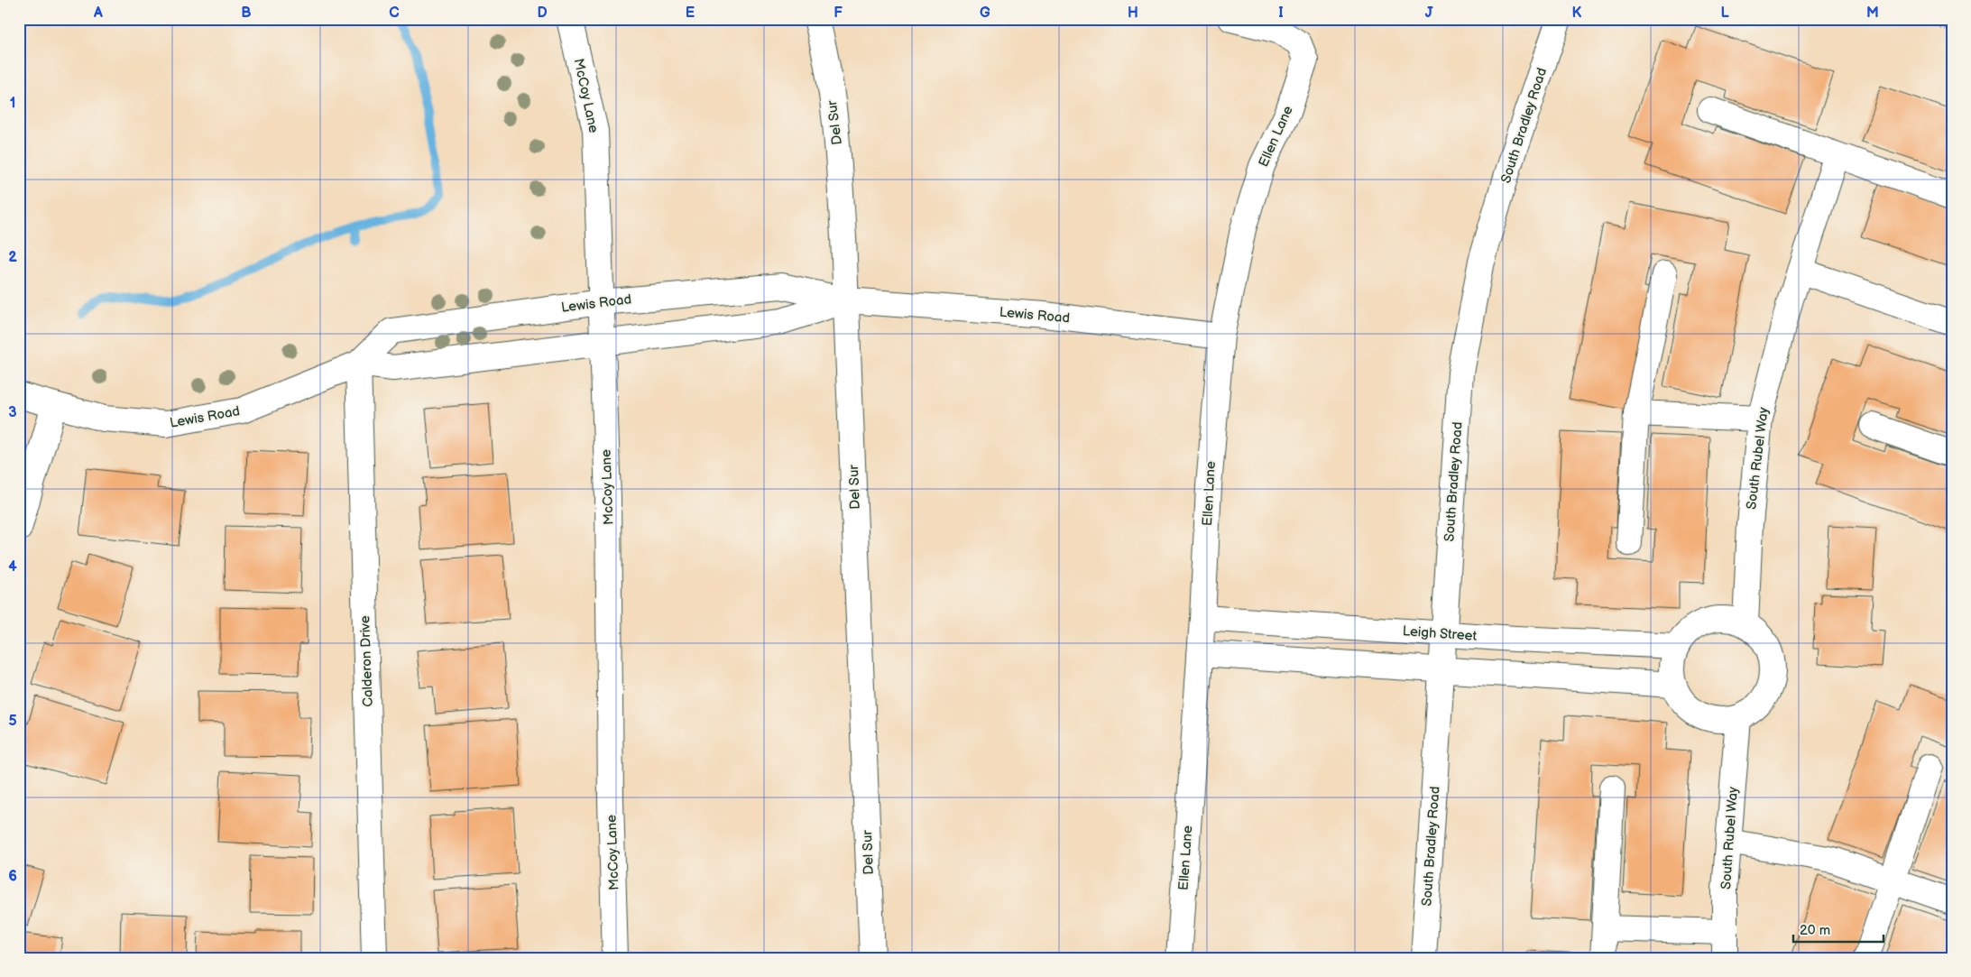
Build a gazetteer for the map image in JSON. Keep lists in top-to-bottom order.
{
  "streets": {
    "street": [
      "McCoy Lane",
      "Del Sur",
      "South Bradley Road",
      "Ellen Lane",
      "Lewis Road",
      "South Rubel Way",
      "Leigh Street",
      "Calderon Drive"
    ]
  },
  "crossings": [
    ["McCoy Lane", "Lewis Road"],
    ["Del Sur", "Lewis Road"],
    ["South Bradley Road", "Leigh Street"],
    ["Ellen Lane", "Lewis Road"],
    ["Ellen Lane", "Leigh Street"],
    ["Lewis Road", "Calderon Drive"],
    ["South Rubel Way", "Leigh Street"]
  ],
  "scale_bar": "20 m",
  "grid": {
    "columns": [
      "A",
      "B",
      "C",
      "D",
      "E",
      "F",
      "G",
      "H",
      "I",
      "J",
      "K",
      "L",
      "M"
    ],
    "rows": [
      "1",
      "2",
      "3",
      "4",
      "5",
      "6"
    ]
  }
}
